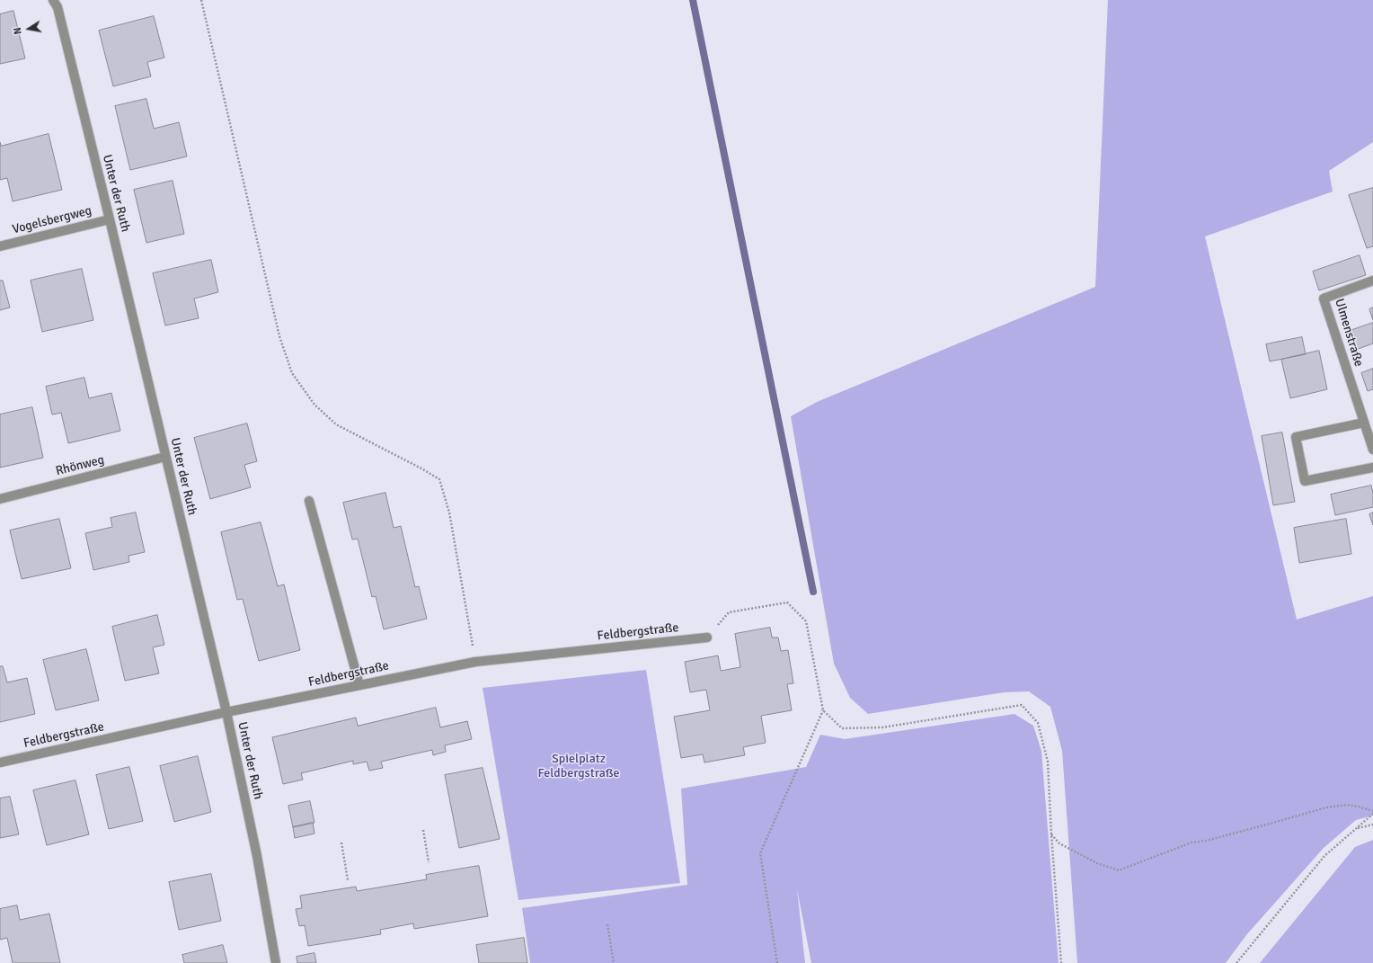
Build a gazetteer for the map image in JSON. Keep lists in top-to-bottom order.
{
  "streets": {
    "street": [
      "Unter der Ruth",
      "Vogelsbergweg",
      "Ulmenstraße",
      "Rhönweg",
      "Feldbergstraße"
    ]
  },
  "crossings": [
    ["Unter der Ruth", "Vogelsbergweg"],
    ["Unter der Ruth", "Rhönweg"],
    ["Unter der Ruth", "Feldbergstraße"]
  ],
  "parks": ["Spielplatz Feldbergstraße"],
  "north": "left"
}
